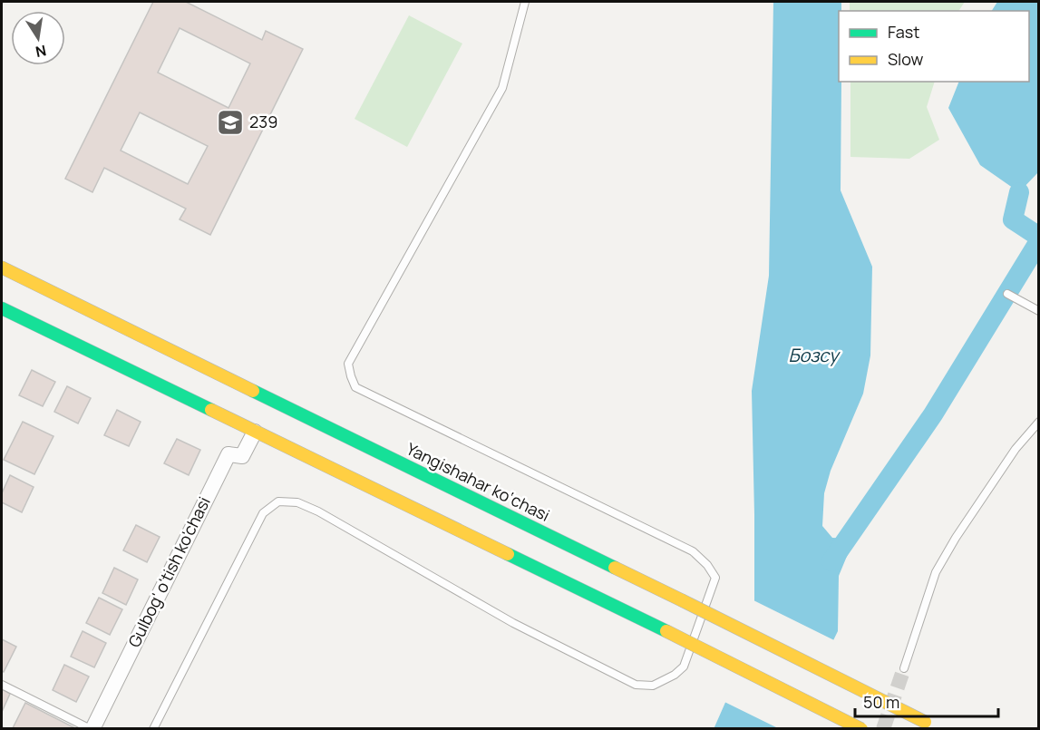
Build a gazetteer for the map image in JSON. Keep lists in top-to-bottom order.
{
  "streets": {
    "main road": ["Yangishahar ko‘chasi"],
    "street": ["Gulbog' o'tish ko'chasi"]
  },
  "water": ["Бозсу"],
  "places": {
    "school or university": ["239"]
  },
  "legend": ["Fast", "Slow"],
  "scale_bar": "50 m",
  "north": "bottom"
}
